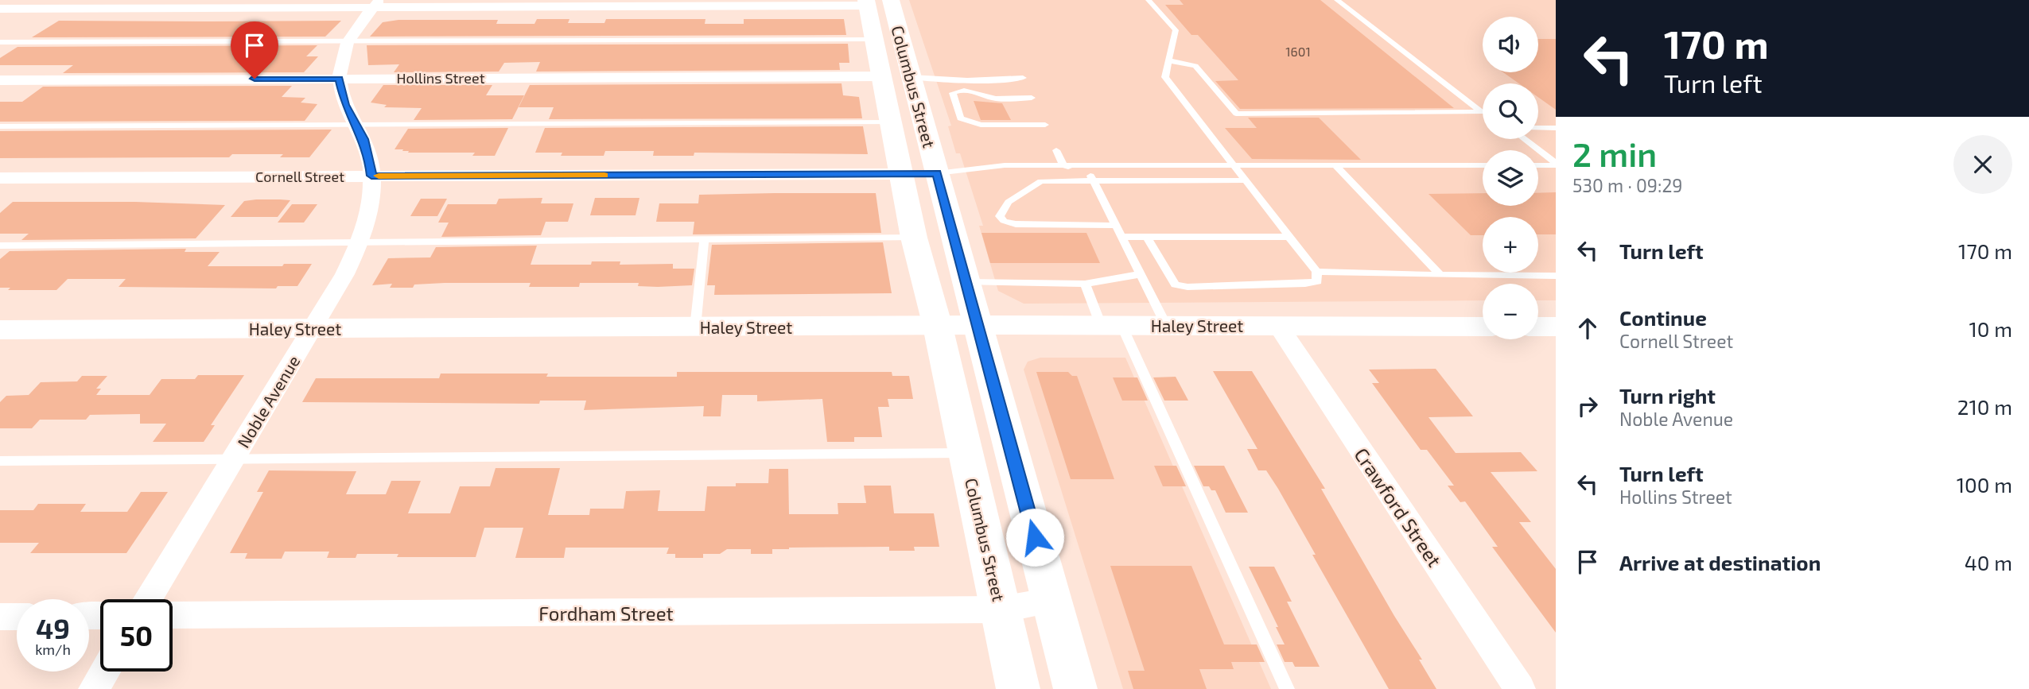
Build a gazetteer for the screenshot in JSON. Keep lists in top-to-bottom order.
{
  "streets": {
    "main road": ["Columbus Street", "Haley Street"],
    "street": [
      "Hollins Street",
      "Cornell Street",
      "Noble Avenue",
      "Crawford Street",
      "Fordham Street"
    ]
  },
  "crossings": [
    ["Hollins Street", "Columbus Street"],
    ["Hollins Street", "Noble Avenue"],
    ["Columbus Street", "Cornell Street"],
    ["Columbus Street", "Haley Street"],
    ["Columbus Street", "Fordham Street"],
    ["Cornell Street", "Noble Avenue"],
    ["Haley Street", "Noble Avenue"],
    ["Haley Street", "Crawford Street"]
  ],
  "house_numbers": ["1601"],
  "page": {
    "turn": ["170 m", "Turn left"],
    "map_buttons": ["+", "−"],
    "heading": ["2 min", "530 m · 09:29"],
    "list": [
      {
        "name": "Turn left",
        "value": "170 m"
      },
      {
        "name": "Continue",
        "note": "Cornell Street",
        "value": "10 m"
      },
      {
        "name": "Turn right",
        "note": "Noble Avenue",
        "value": "210 m"
      },
      {
        "name": "Turn left",
        "note": "Hollins Street",
        "value": "100 m"
      },
      {
        "name": "Arrive at destination",
        "value": "40 m"
      }
    ],
    "speed": "49 km/h",
    "limit": "50"
  }
}
